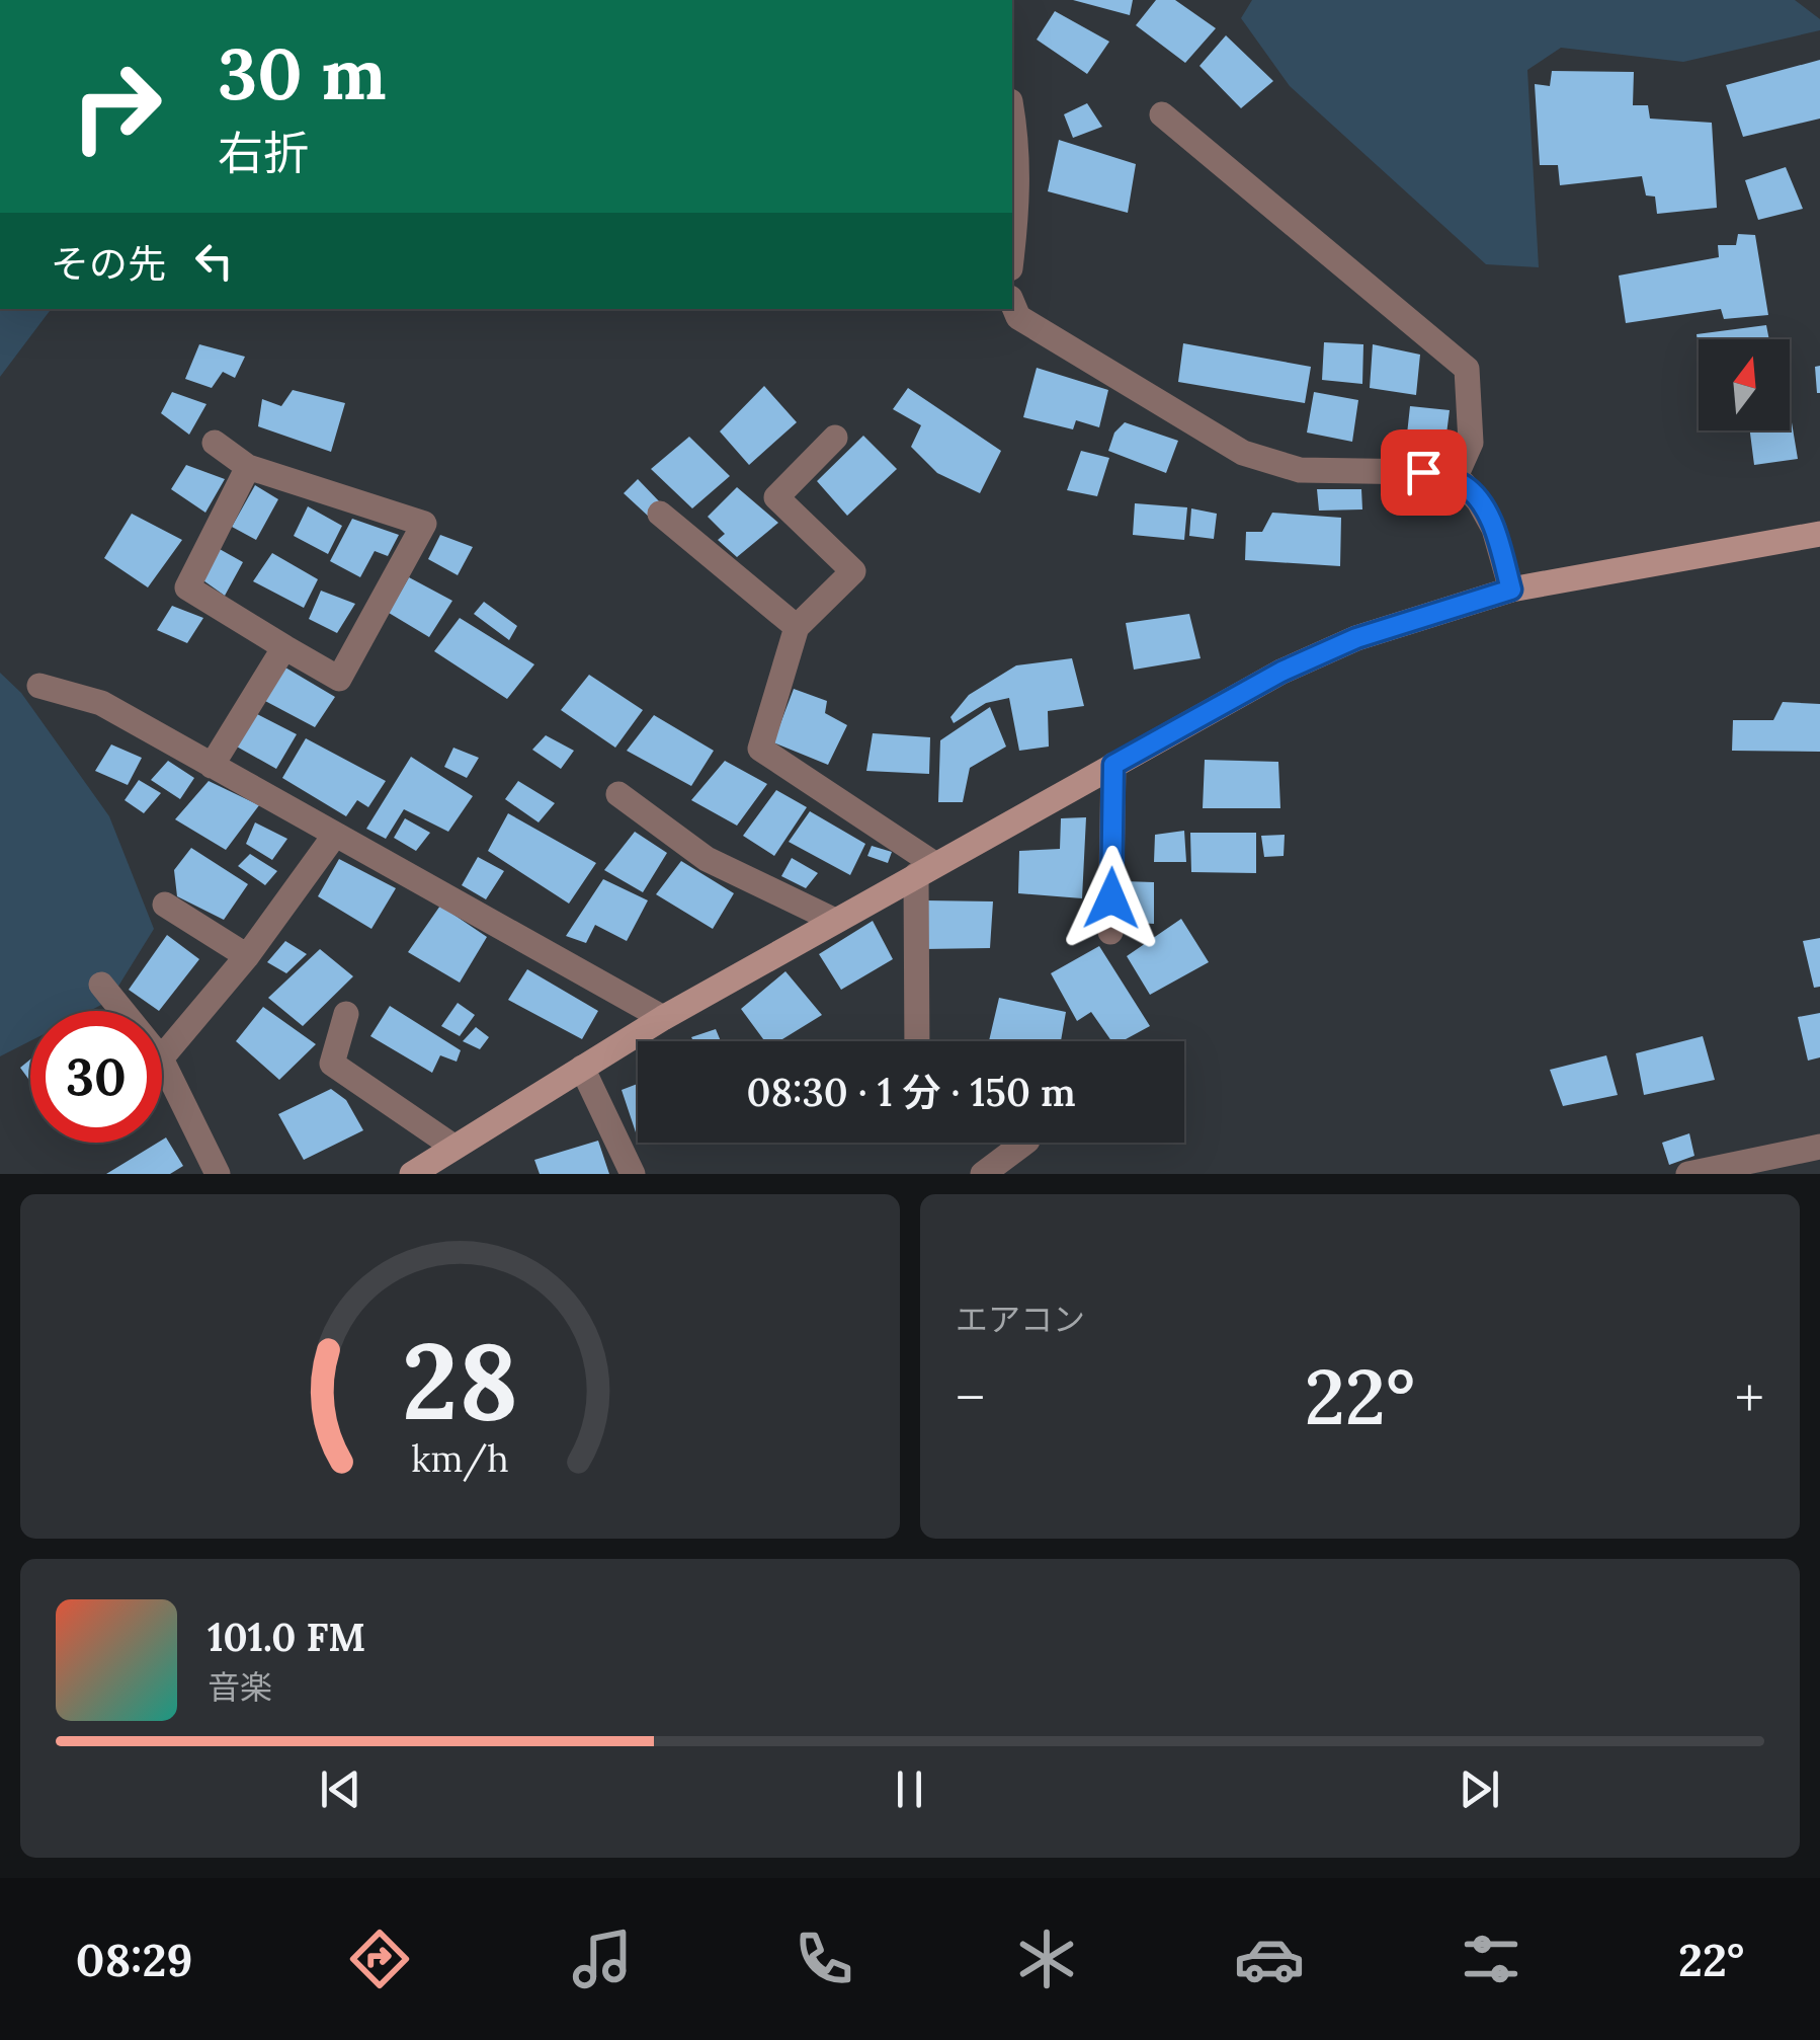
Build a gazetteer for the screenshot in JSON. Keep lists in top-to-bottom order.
{
  "north": "top",
  "page": {
    "turn": ["30 m", "右折"],
    "then": "その先",
    "limit": "30",
    "trip": "08:30 · 1 分 · 150 m",
    "tile": "エアコン",
    "heat": ["−", "22°", "+"],
    "song": ["101.0 FM", "音楽"],
    "tabs": ["08:29", "22°"],
    "gauge": ["28", "km/h"]
  }
}
